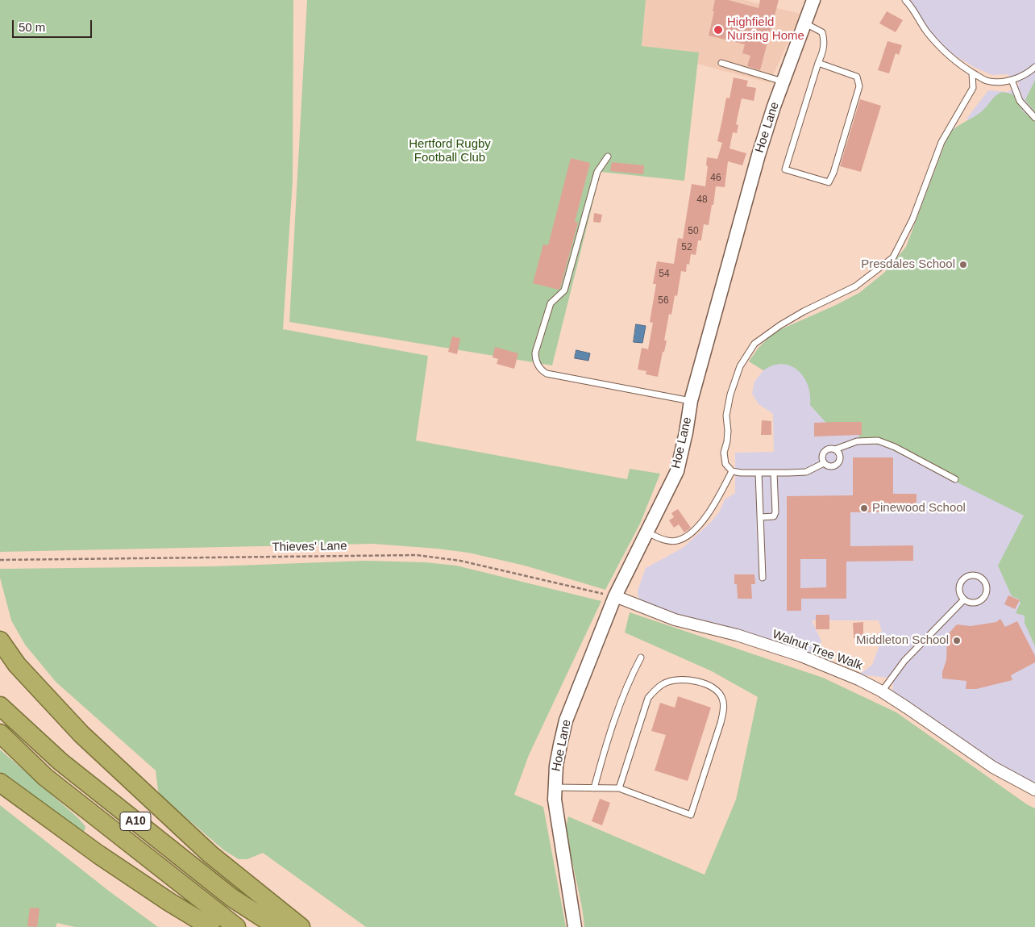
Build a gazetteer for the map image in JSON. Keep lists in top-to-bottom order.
{
  "streets": {
    "highway": ["A10"],
    "street": ["Hoe Lane", "Walnut Tree Walk"],
    "path": ["Thieves' Lane"]
  },
  "crossings": [
    ["Hoe Lane", "Thieves' Lane"],
    ["Hoe Lane", "Walnut Tree Walk"],
    ["Thieves' Lane", "Walnut Tree Walk"]
  ],
  "parks": ["Hertford Rugby Football Club"],
  "places": [
    "Highfield Nursing Home",
    "Presdales School",
    "Pinewood School",
    "Middleton School"
  ],
  "house_numbers": [
    "46",
    "48",
    "50",
    "52",
    "54",
    "56"
  ],
  "scale_bar": "50 m"
}
